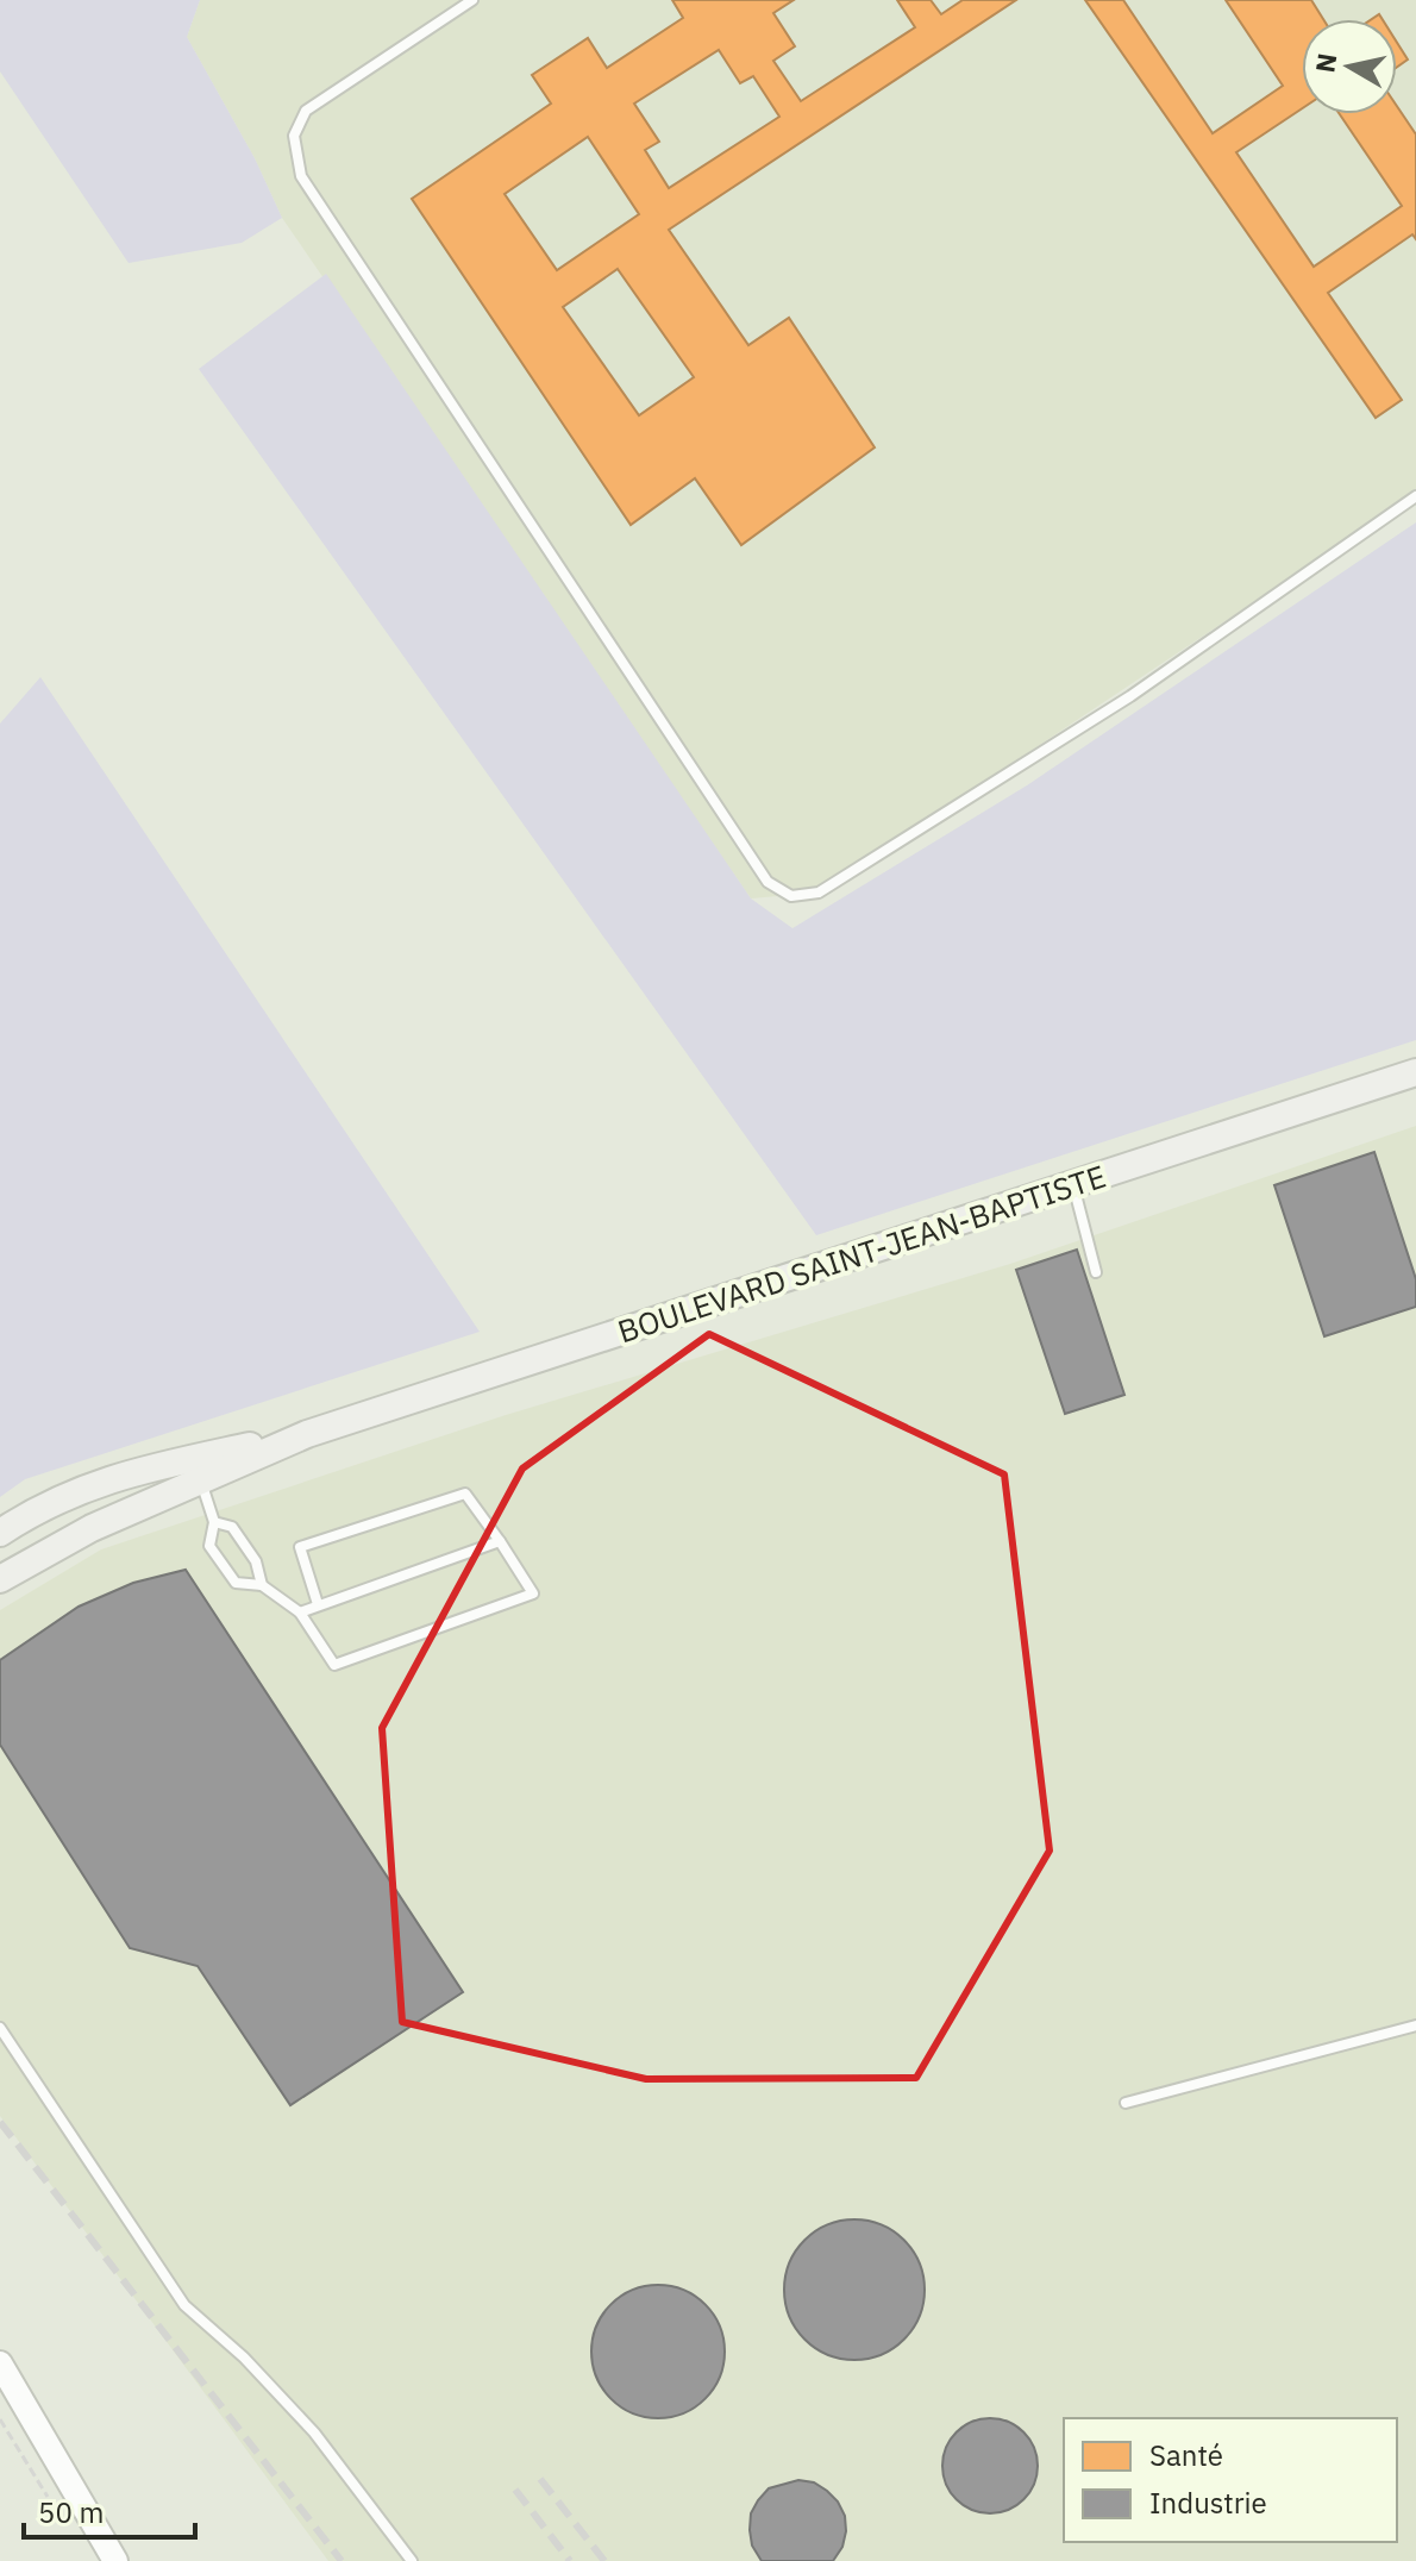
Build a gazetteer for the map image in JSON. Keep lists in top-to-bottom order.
{
  "streets": {
    "main road": ["BOULEVARD SAINT-JEAN-BAPTISTE"]
  },
  "legend": ["Santé", "Industrie"],
  "scale_bar": "50 m",
  "north": "left"
}
